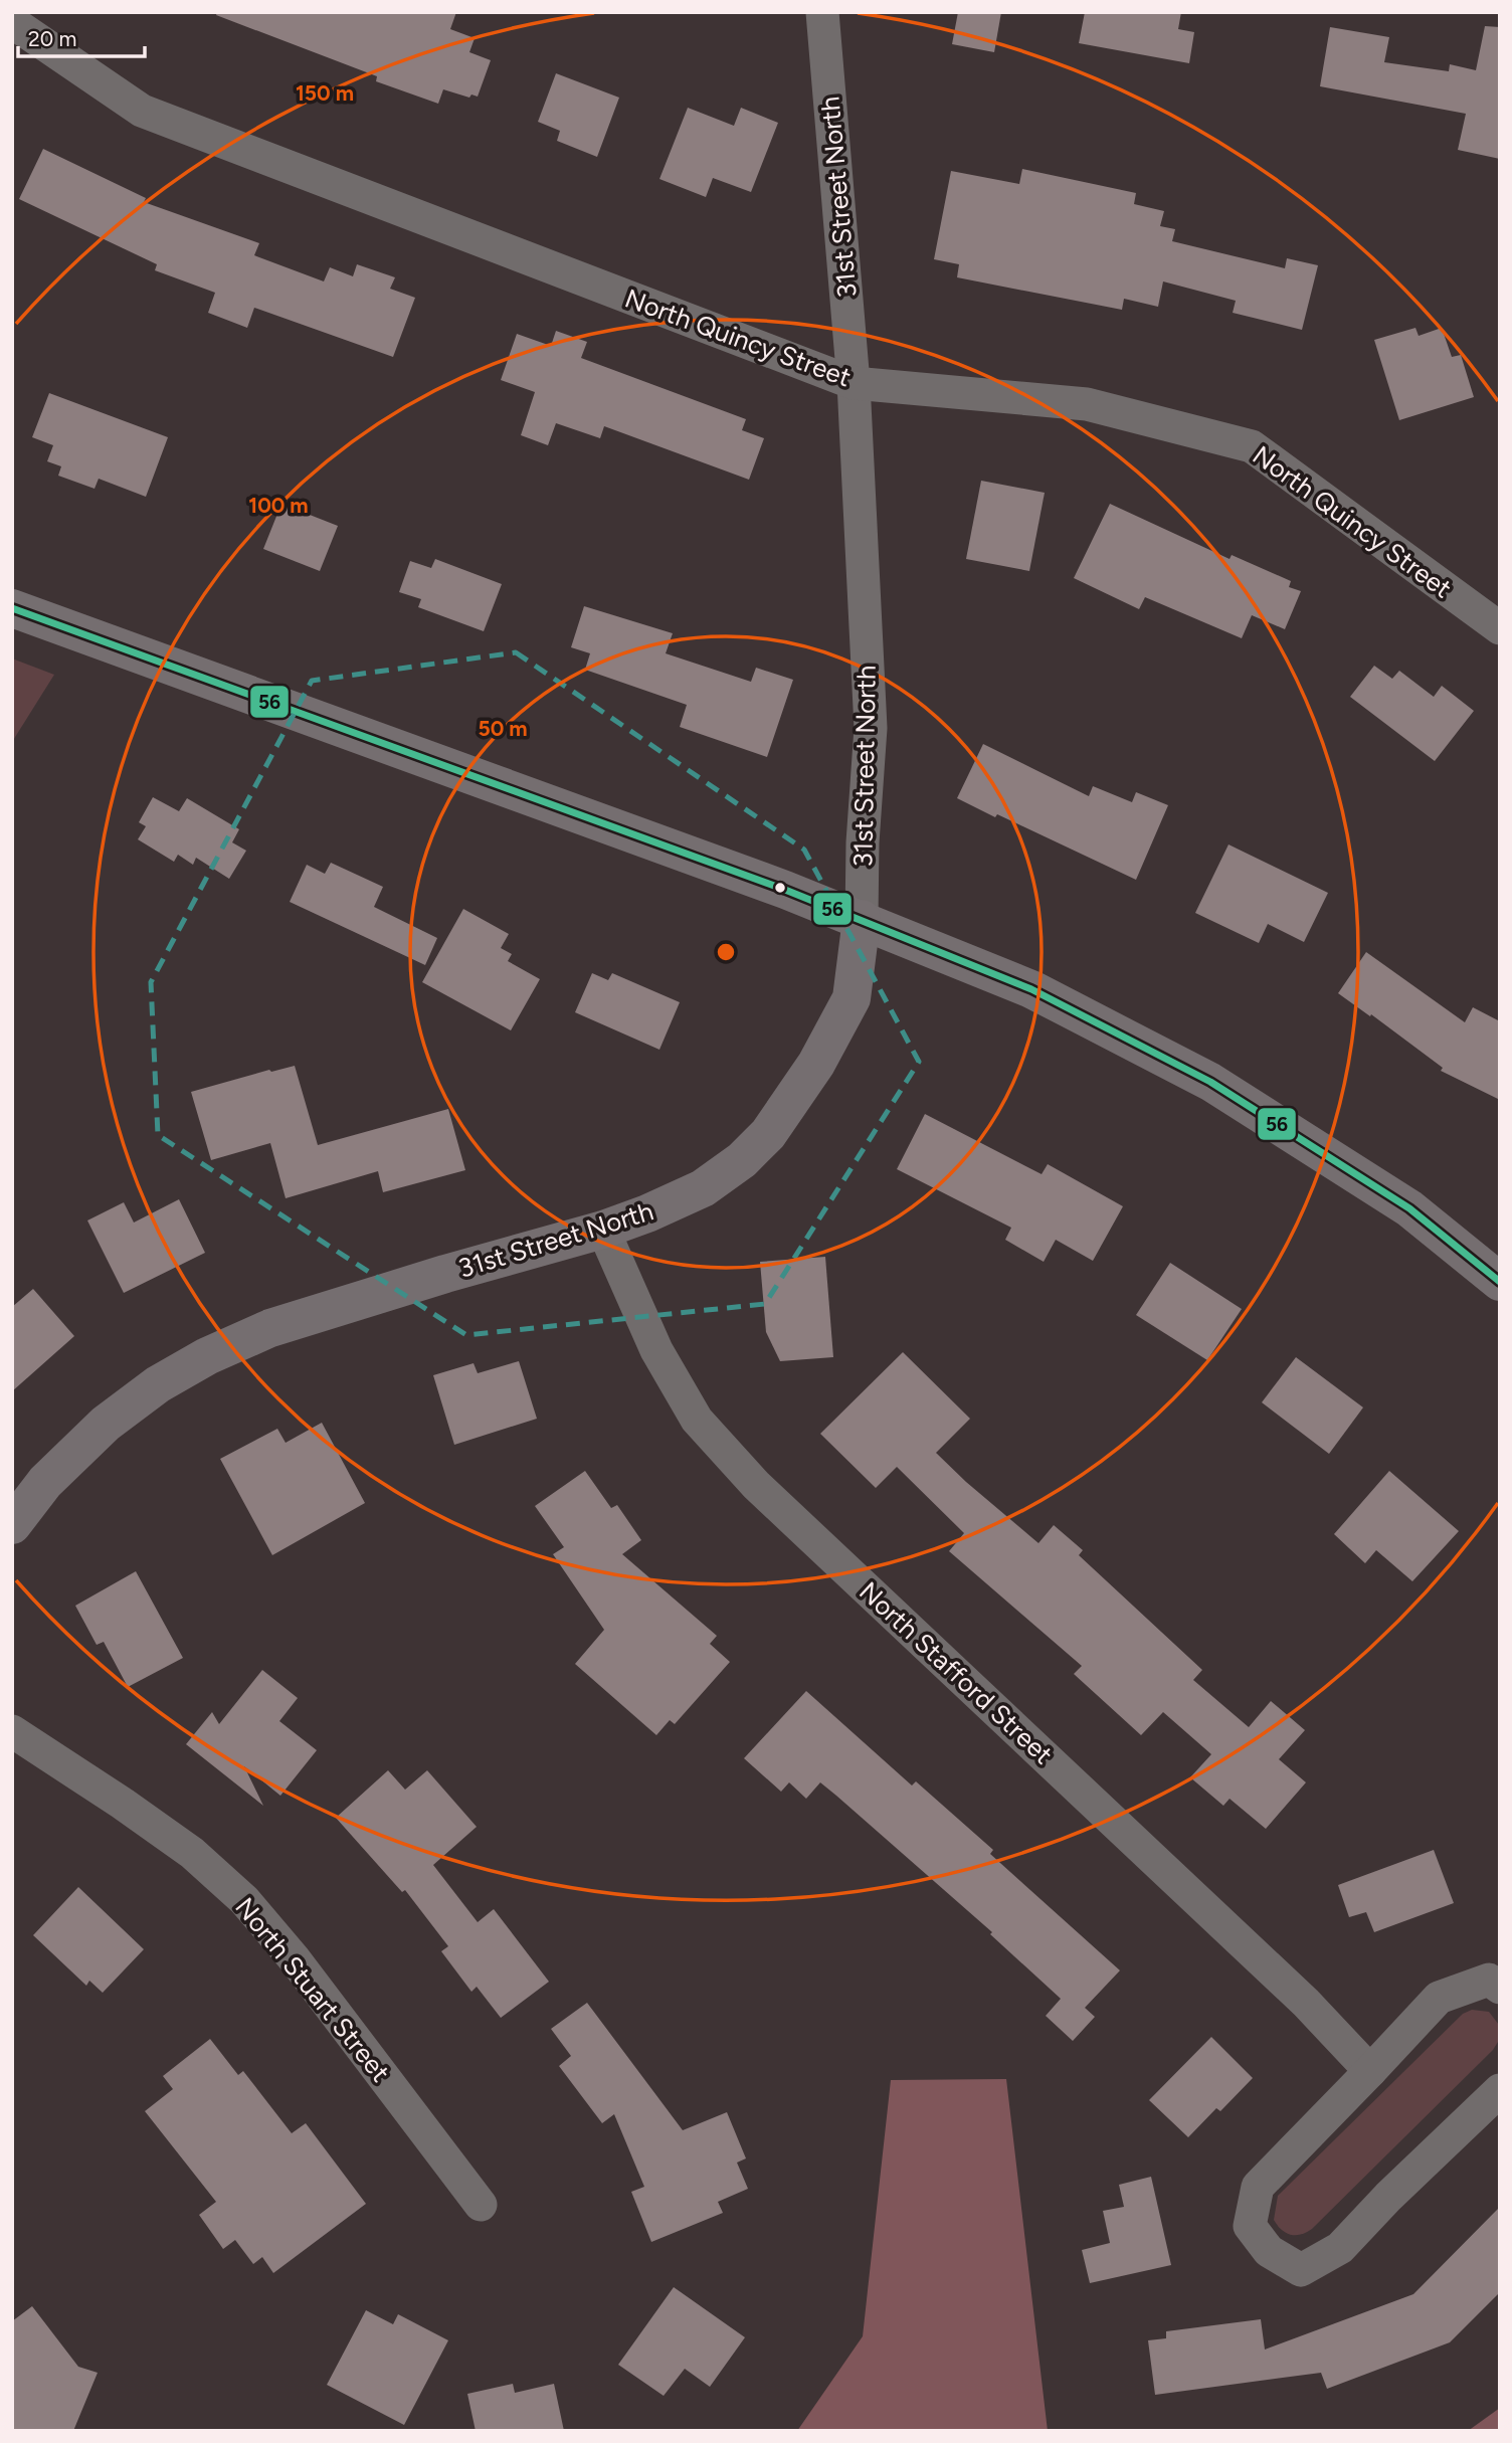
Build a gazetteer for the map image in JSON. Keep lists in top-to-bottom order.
{
  "streets": {
    "main road": ["31st Street North"],
    "street": ["North Quincy Street", "North Stafford Street", "North Stuart Street"]
  },
  "crossings": [
    ["31st Street North", "North Quincy Street"],
    ["31st Street North", "North Stafford Street"]
  ],
  "lines": ["transit line 56"],
  "scale_bar": "20 m",
  "rings": ["150 m", "100 m", "50 m"]
}
